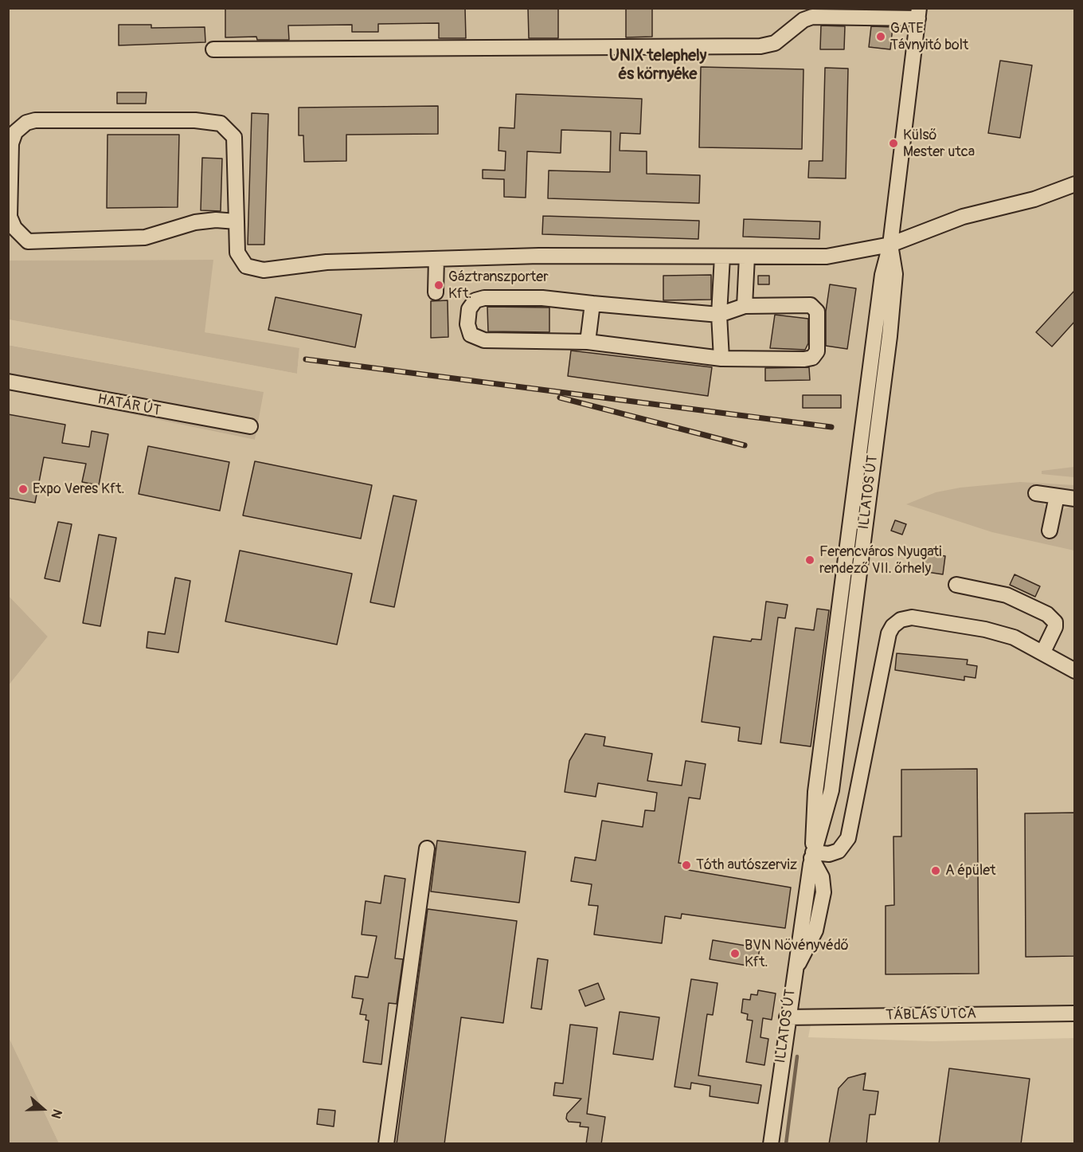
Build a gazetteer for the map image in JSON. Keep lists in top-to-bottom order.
{
  "streets": {
    "street": ["HATÁR ÚT", "ILLATOS ÚT", "TÁBLÁS UTCA"]
  },
  "crossings": [
    ["ILLATOS ÚT", "TÁBLÁS UTCA"]
  ],
  "districts": ["UNIX telephely és környéke"],
  "places": [
    "GATE Távnyitó bolt",
    "Külső Mester utca",
    "Gáztranszporter Kft.",
    "Expo Veres Kft.",
    "Ferencváros Nyugati rendező VII. őrhely",
    "Tóth autószerviz",
    "A épület",
    "BVN Növényvédő Kft."
  ],
  "north": "right"
}
